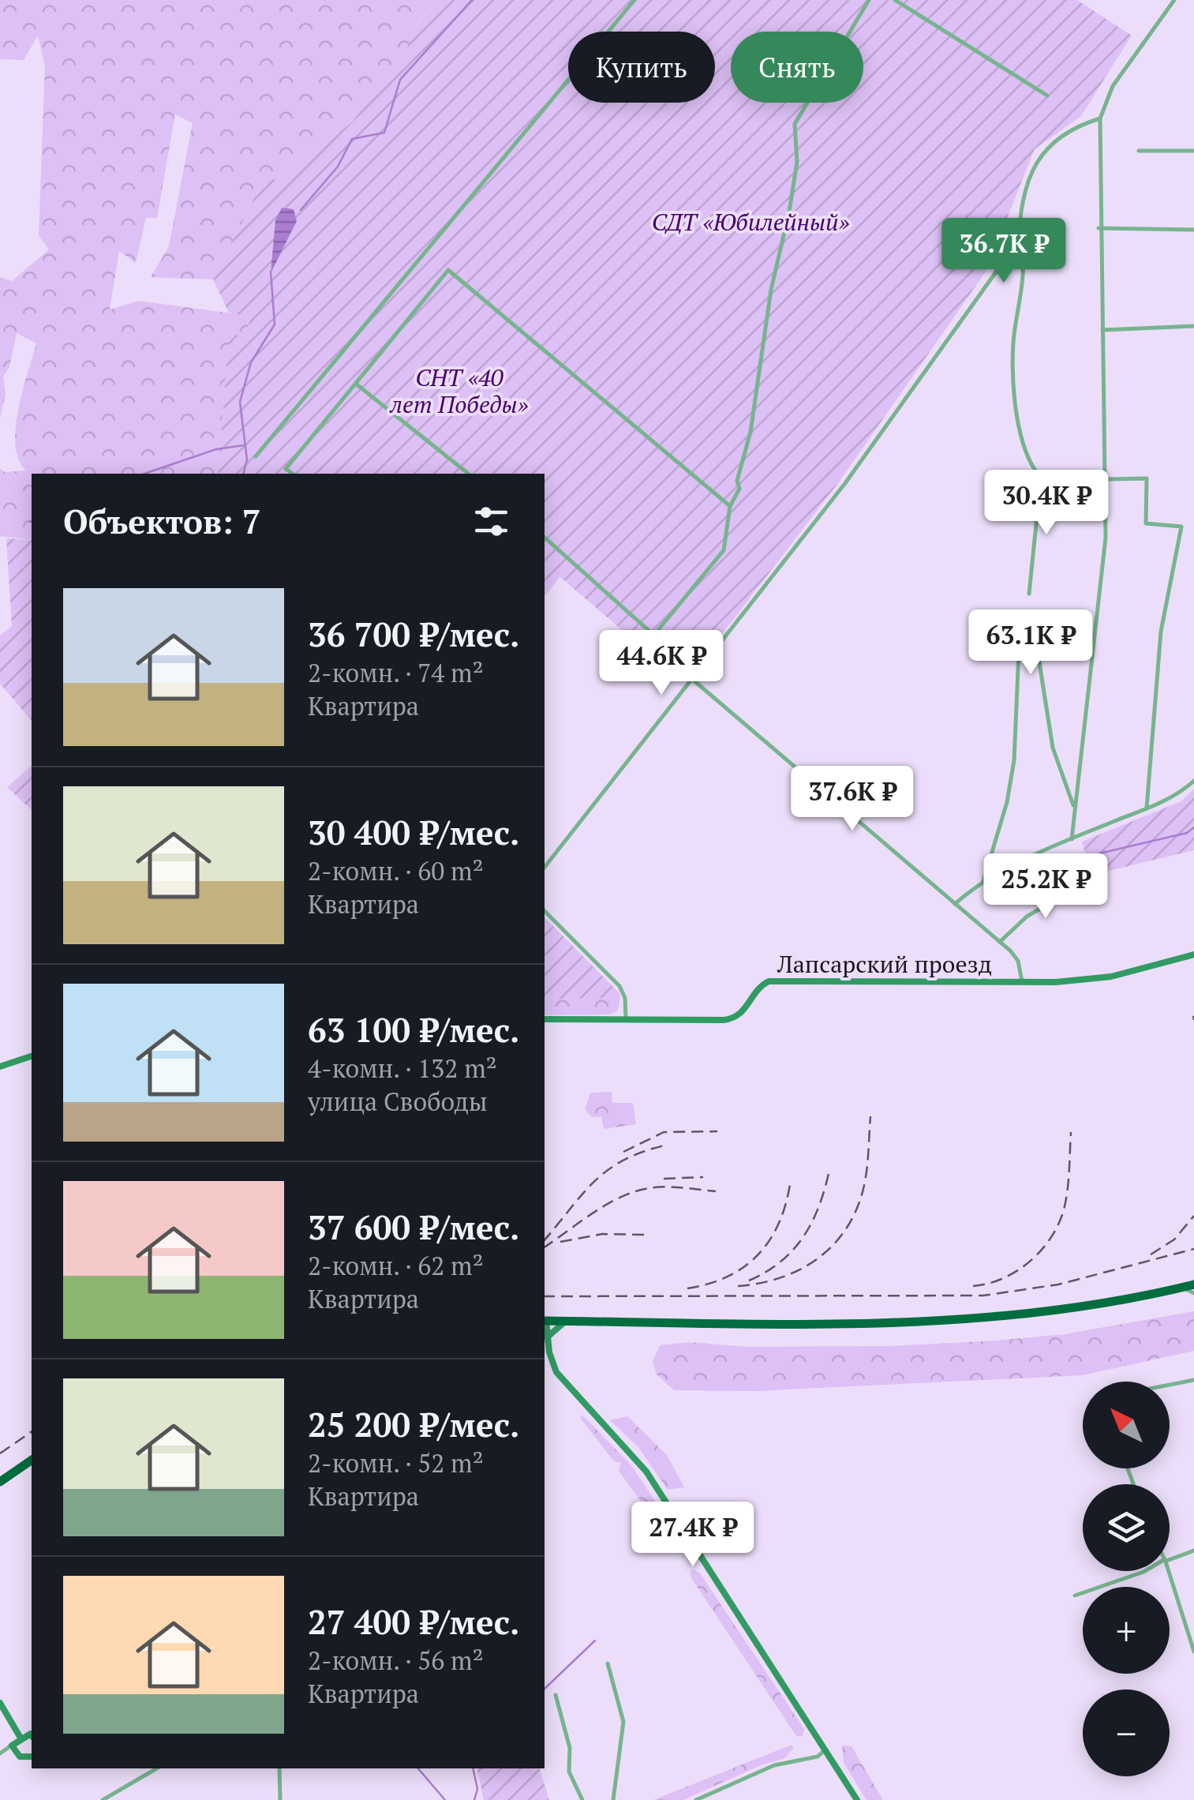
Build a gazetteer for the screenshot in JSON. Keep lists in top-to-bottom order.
{
  "streets": {
    "street": ["Лапсарский проезд"]
  },
  "parks": ["СДТ «Юбилейный»", "СНТ «40 лет Победы»"],
  "north": "top left",
  "page": {
    "chip": ["Купить", "Снять"],
    "price": [
      "36.7K ₽",
      "30.4K ₽",
      "63.1K ₽",
      "44.6K ₽",
      "37.6K ₽",
      "25.2K ₽",
      "27.4K ₽"
    ],
    "heading": "Объектов: 7",
    "list": [
      {
        "name": "36 700 ₽/мес.",
        "note": "2-комн. · 74 m² · Квартира"
      },
      {
        "name": "30 400 ₽/мес.",
        "note": "2-комн. · 60 m² · Квартира"
      },
      {
        "name": "63 100 ₽/мес.",
        "note": "4-комн. · 132 m² · улица Свободы"
      },
      {
        "name": "37 600 ₽/мес.",
        "note": "2-комн. · 62 m² · Квартира"
      },
      {
        "name": "25 200 ₽/мес.",
        "note": "2-комн. · 52 m² · Квартира"
      },
      {
        "name": "27 400 ₽/мес.",
        "note": "2-комн. · 56 m² · Квартира"
      }
    ],
    "map_buttons": ["+", "−"]
  }
}
